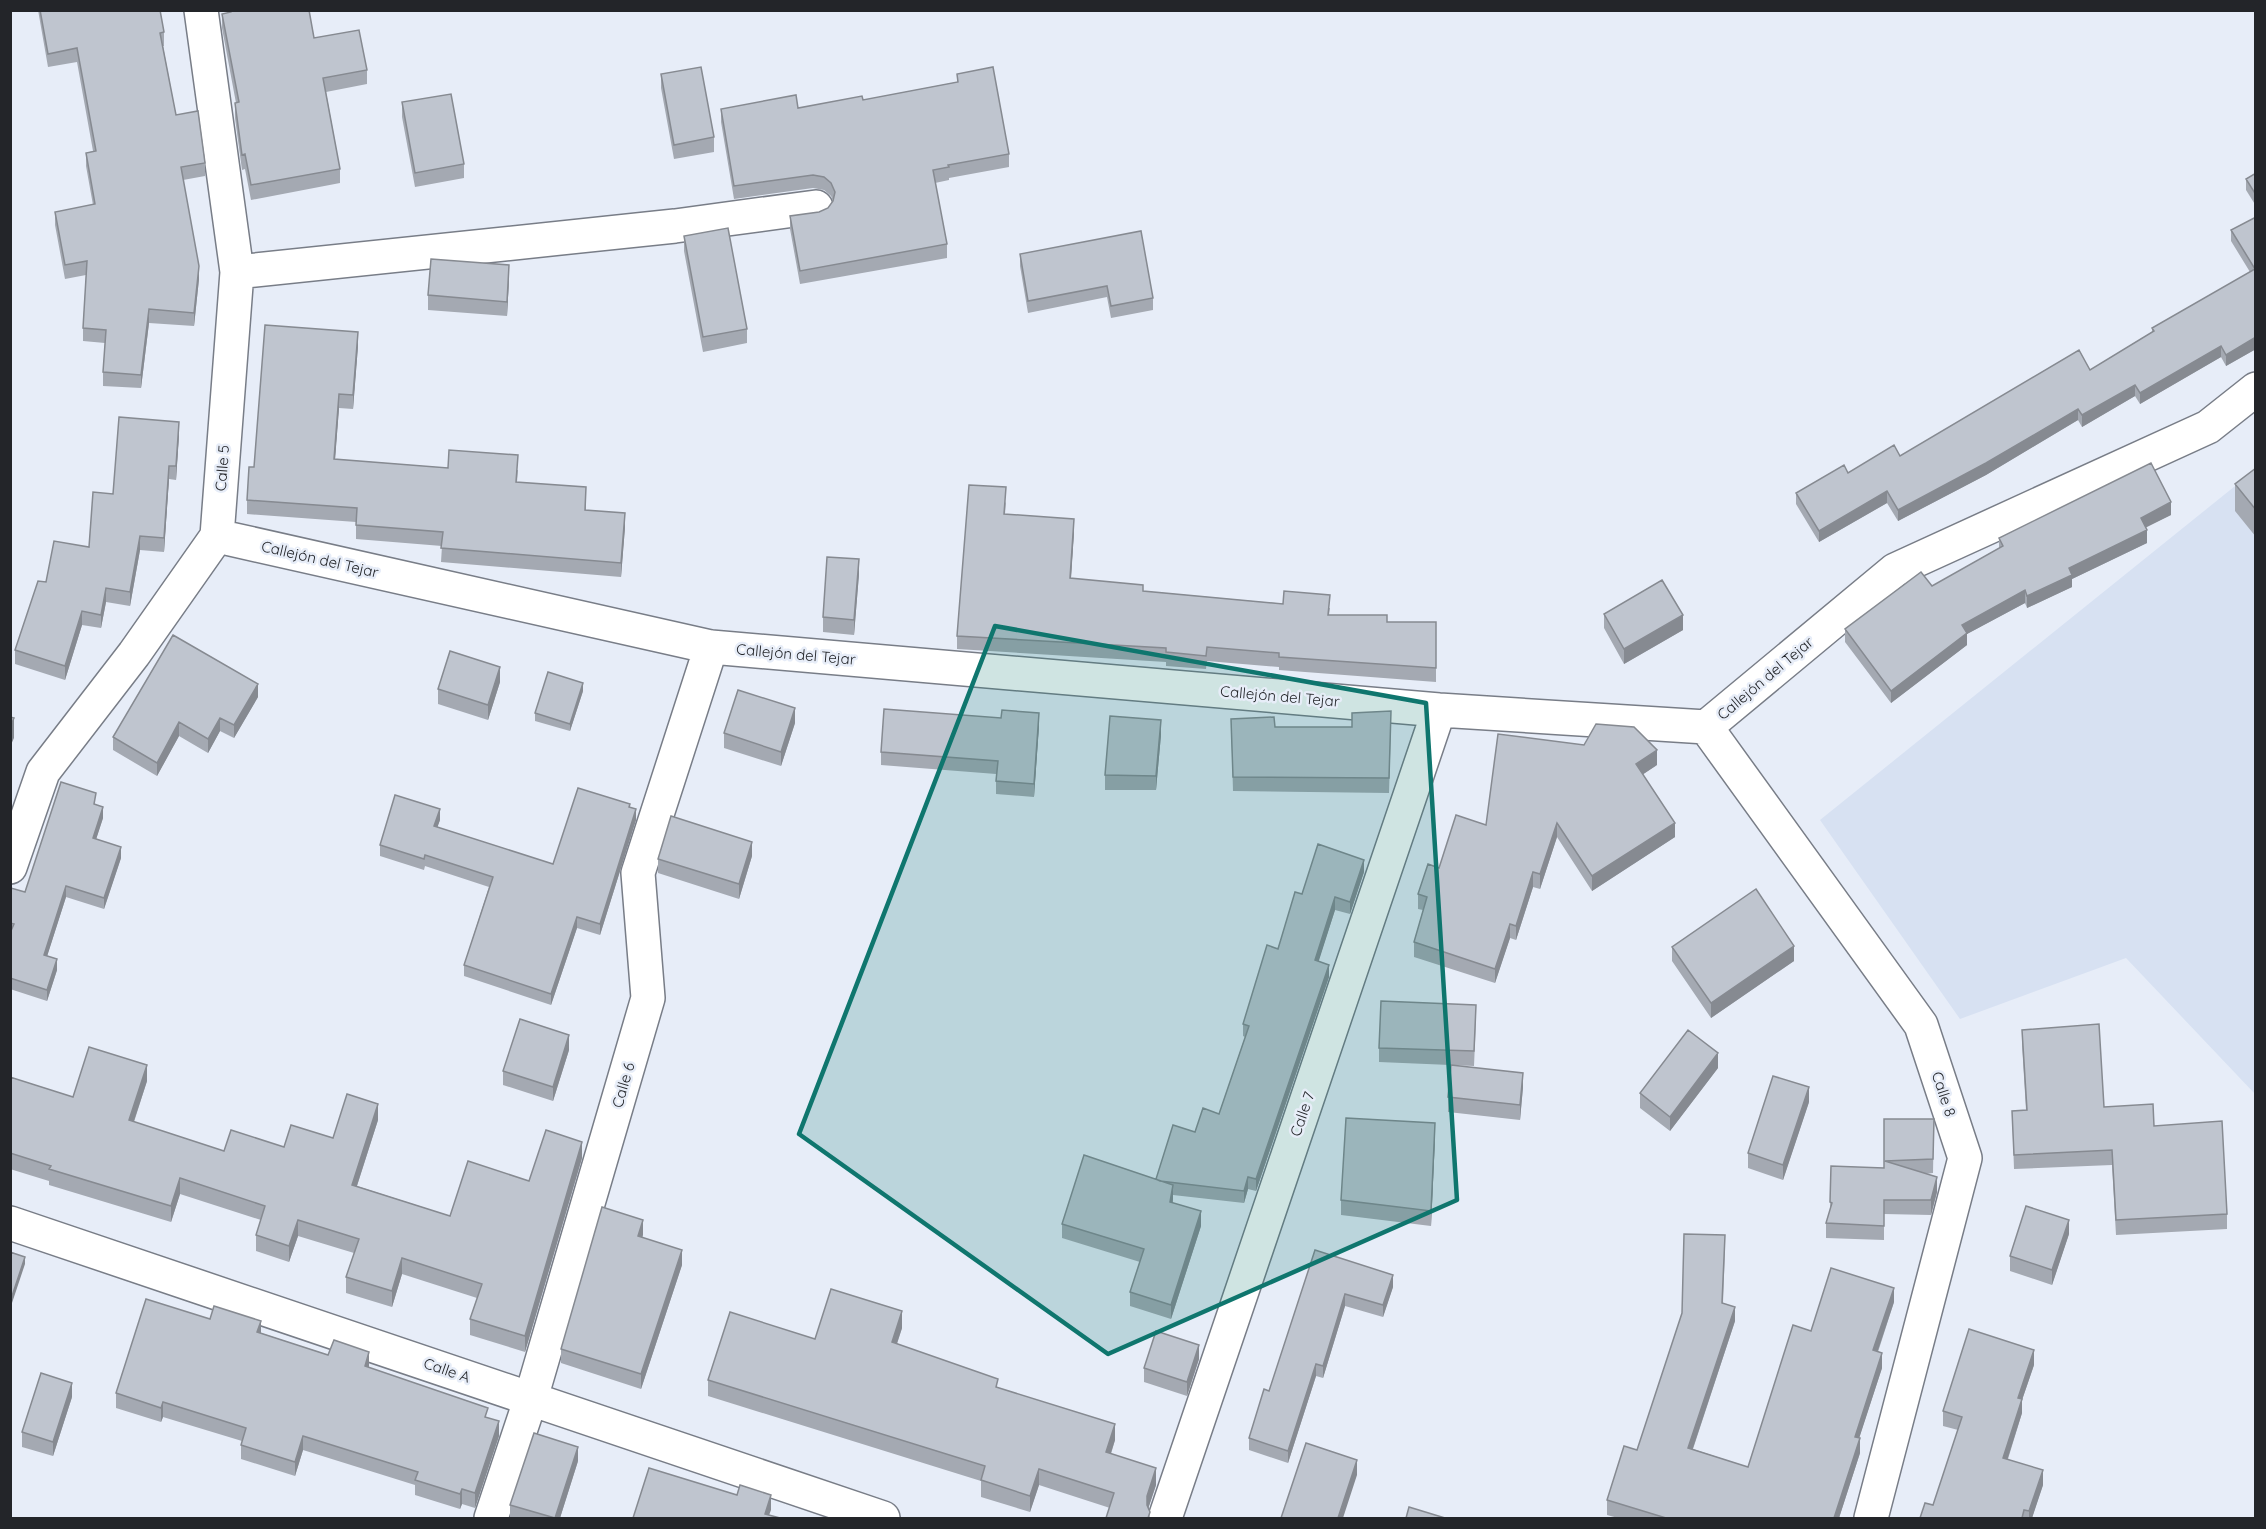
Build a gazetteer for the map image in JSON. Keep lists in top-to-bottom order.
{
  "streets": {
    "street": [
      "Calle 5",
      "Callejón del Tejar",
      "Calle 6",
      "Calle 8",
      "Calle 7",
      "Calle A"
    ]
  },
  "crossings": [
    ["Calle 5", "Callejón del Tejar"],
    ["Callejón del Tejar", "Calle 6"],
    ["Callejón del Tejar", "Calle 8"],
    ["Callejón del Tejar", "Calle 7"],
    ["Calle 6", "Calle A"]
  ]
}
